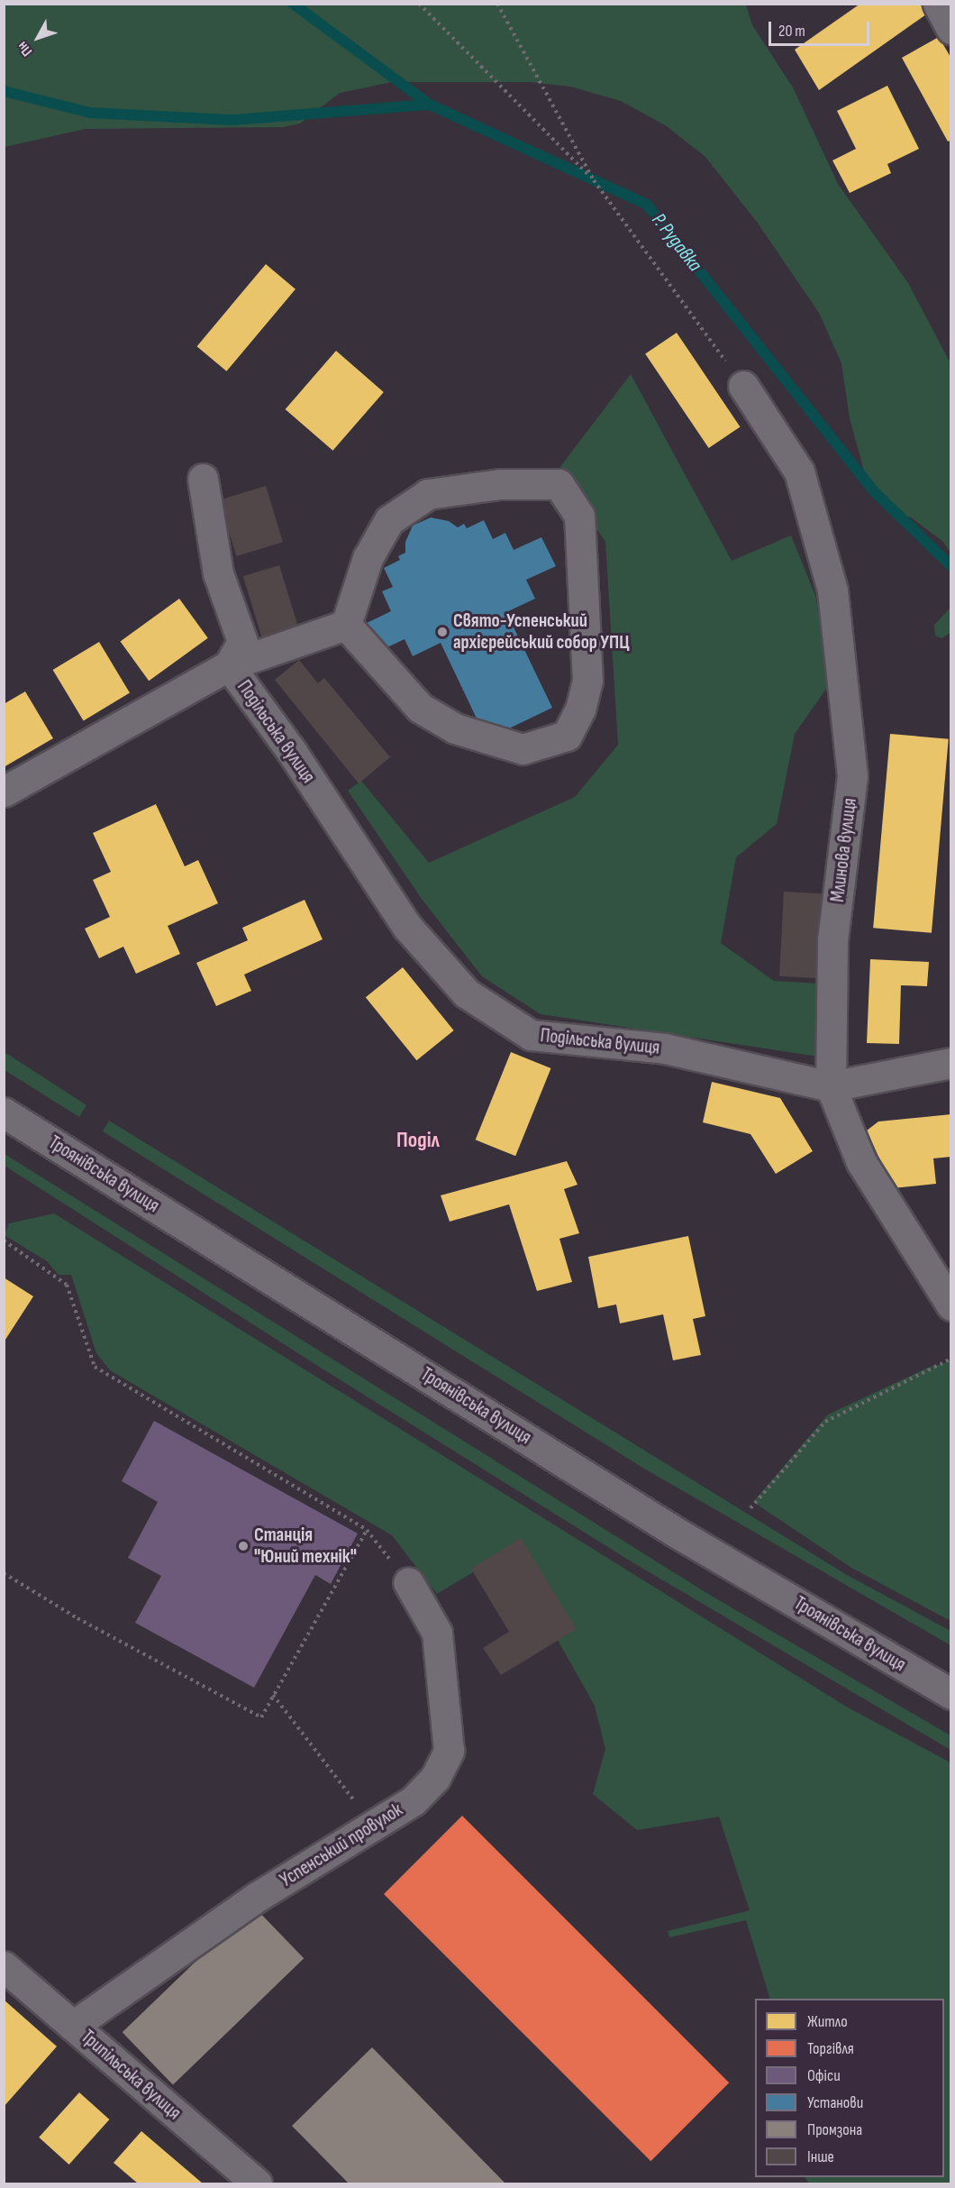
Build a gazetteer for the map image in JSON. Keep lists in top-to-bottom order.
{
  "streets": {
    "street": [
      "Подільська вулиця",
      "Млинова вулиця",
      "Троянівська вулиця",
      "Успенський провулок",
      "Трипільська вулиця"
    ]
  },
  "crossings": [
    ["Подільська вулиця", "Млинова вулиця"],
    ["Успенський провулок", "Трипільська вулиця"]
  ],
  "districts": ["Поділ"],
  "water": ["Р. Рудавка"],
  "places": ["Свято-Успенський архієрейський собор УПЦ", "Станція \"Юний технік\""],
  "legend": [
    "Житло",
    "Торгівля",
    "Офіси",
    "Установи",
    "Промзона",
    "Інше"
  ],
  "scale_bar": "20 m",
  "north": "bottom left"
}
